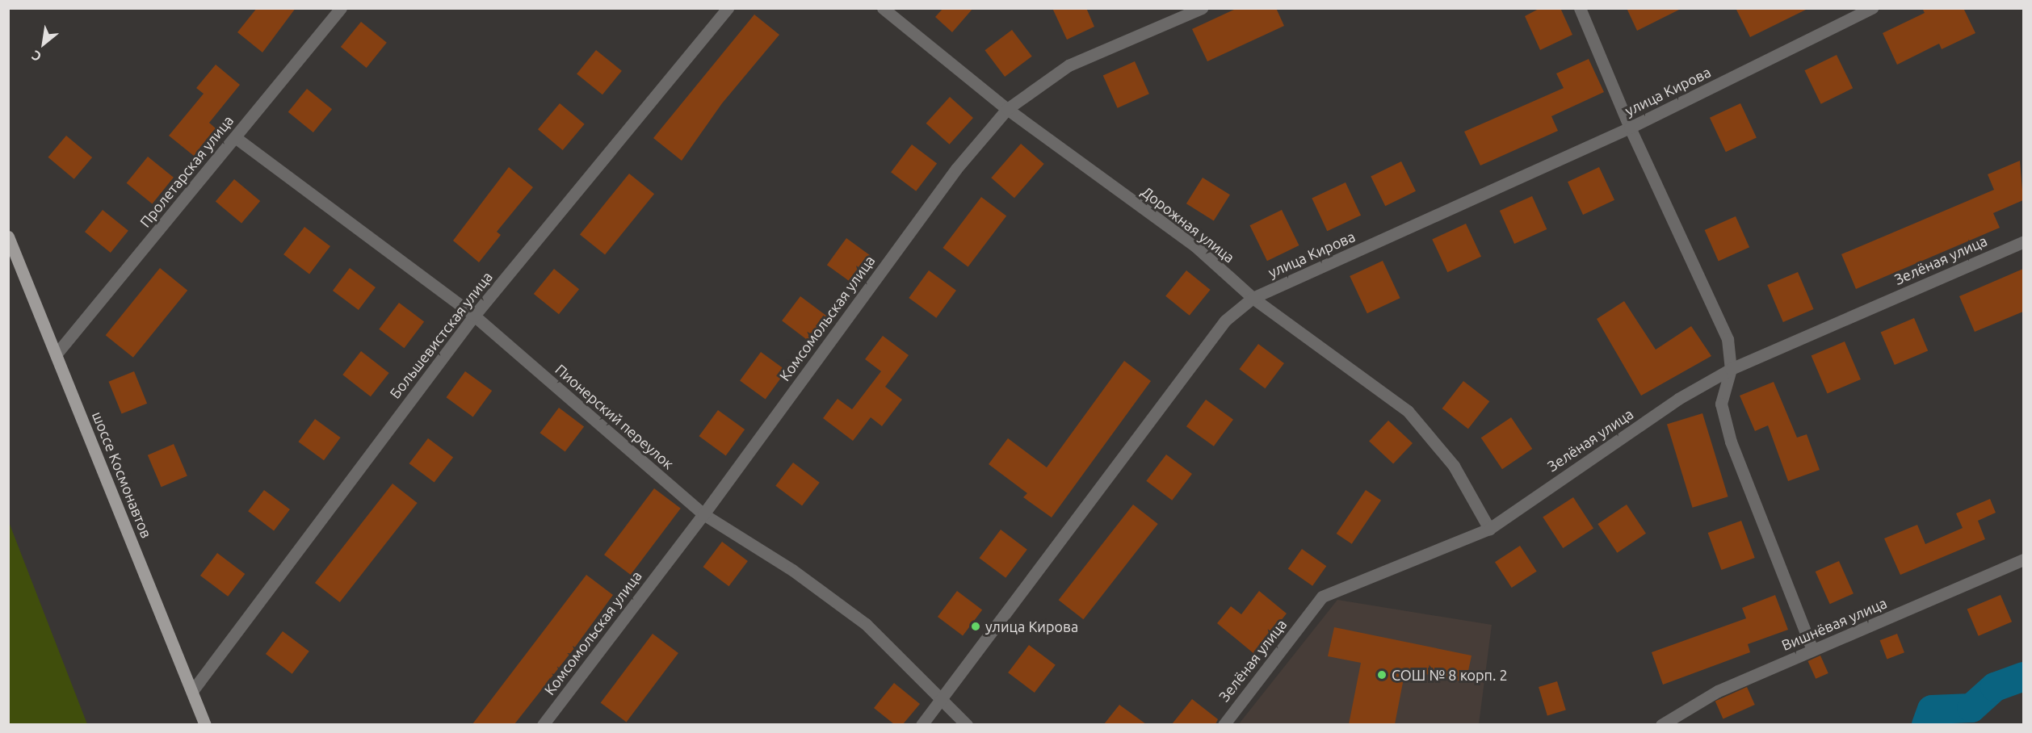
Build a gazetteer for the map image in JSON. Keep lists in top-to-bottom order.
{
  "streets": {
    "main road": ["шоссе Космонавтов"],
    "street": [
      "улица Кирова",
      "Пролетарская улица",
      "Дорожная улица",
      "Зелёная улица",
      "Комсомольская улица",
      "Большевистская улица",
      "Пионерский переулок",
      "Вишнёвая улица"
    ]
  },
  "crossings": [
    ["улица Кирова", "Дорожная улица"],
    ["улица Кирова", "Пионерский переулок"],
    ["Пролетарская улица", "Пионерский переулок"],
    ["Пролетарская улица", "шоссе Космонавтов"],
    ["Дорожная улица", "Зелёная улица"],
    ["Дорожная улица", "Комсомольская улица"],
    ["Комсомольская улица", "Пионерский переулок"],
    ["Большевистская улица", "Пионерский переулок"],
    ["Большевистская улица", "шоссе Космонавтов"]
  ],
  "places": ["улица Кирова", "СОШ № 8 корп. 2"],
  "north": "bottom left"
}
